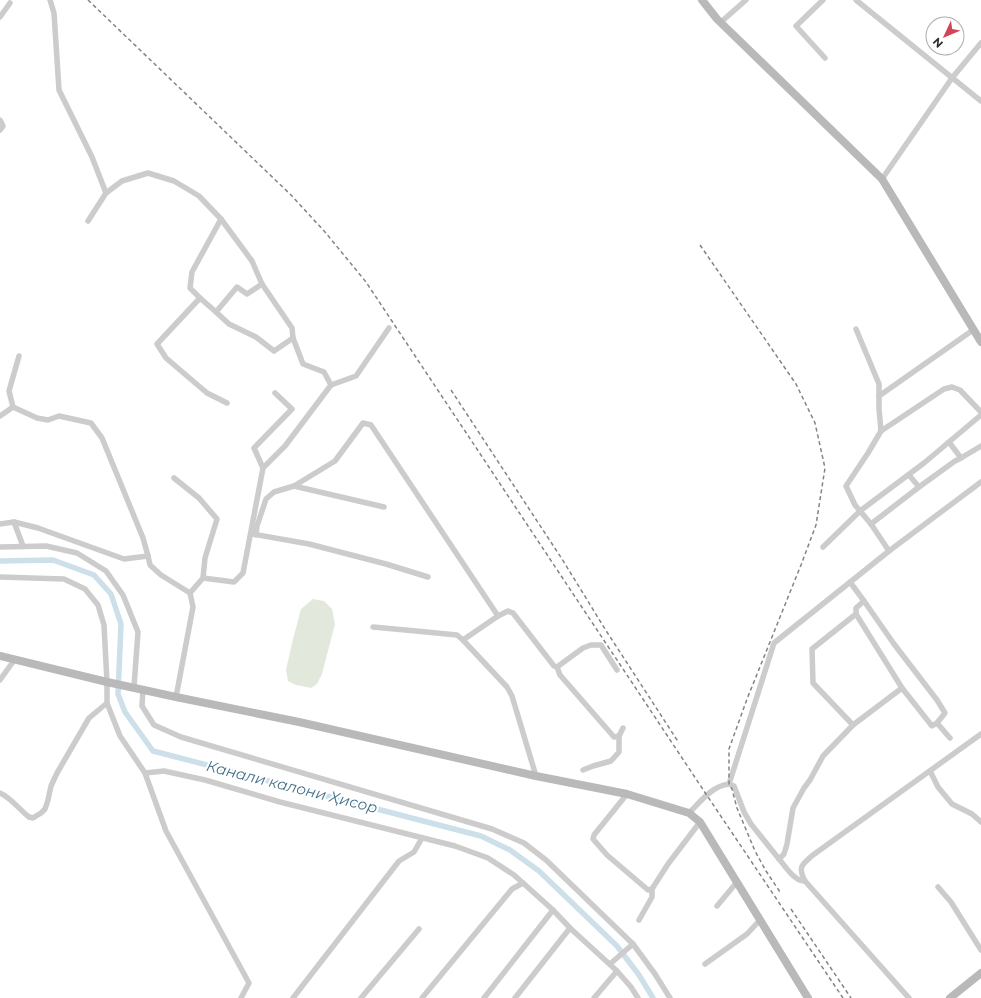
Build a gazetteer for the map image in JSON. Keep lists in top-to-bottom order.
{
  "water": ["Канали калони Ҳисор"],
  "north": "bottom left"
}
